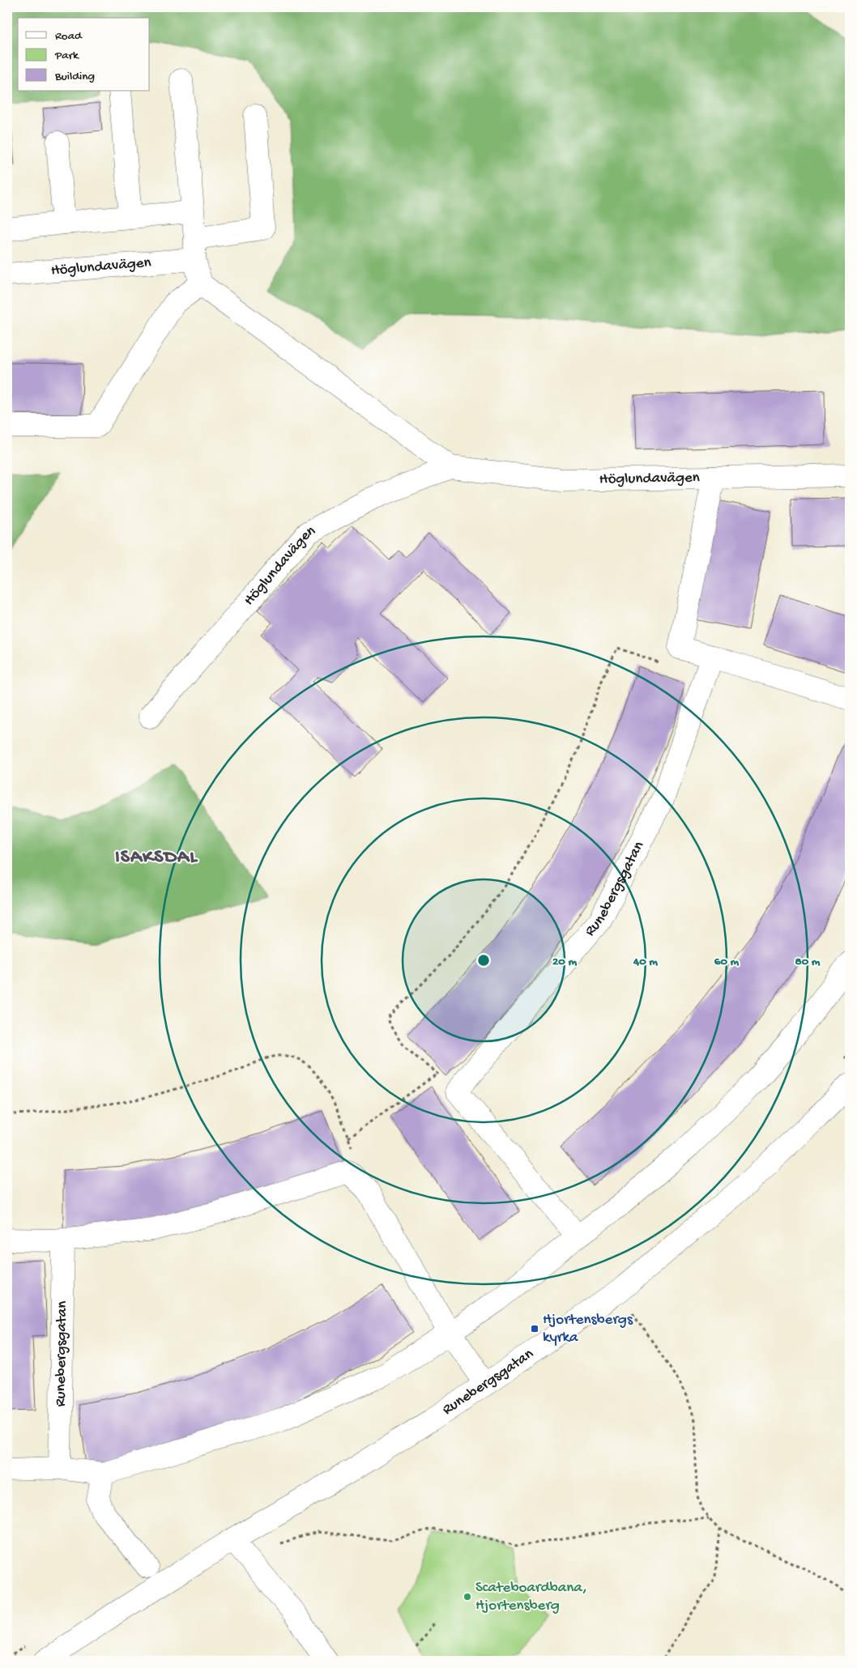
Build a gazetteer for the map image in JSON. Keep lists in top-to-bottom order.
{
  "streets": {
    "street": ["Höglundavägen", "Runebergsgatan"]
  },
  "districts": ["ISAKSDAL"],
  "places": {
    "transit": ["Hjortensbergs kyrka"],
    "other": ["Scateboardbana, Hjortensberg"]
  },
  "legend": ["Road", "Park", "Building"],
  "rings": [
    "20 m",
    "40 m",
    "60 m",
    "80 m"
  ]
}
